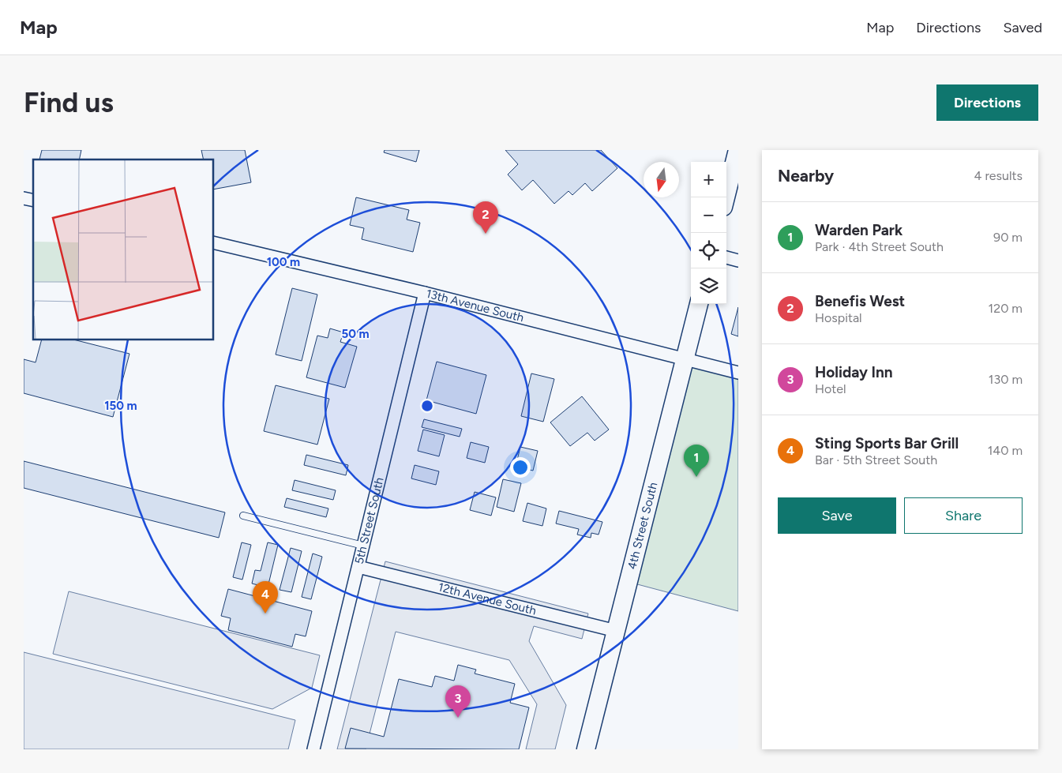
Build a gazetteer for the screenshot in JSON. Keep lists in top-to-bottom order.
{
  "streets": {
    "street": [
      "13th Avenue South",
      "5th Street South",
      "4th Street South",
      "12th Avenue South"
    ]
  },
  "crossings": [
    ["13th Avenue South", "5th Street South"],
    ["13th Avenue South", "4th Street South"],
    ["5th Street South", "12th Avenue South"],
    ["4th Street South", "12th Avenue South"]
  ],
  "north": "bottom",
  "page": {
    "header": "Map",
    "nav": ["Map", "Directions", "Saved"],
    "buttons": [
      "Directions",
      ["Save", "Share"]
    ],
    "title": "Find us",
    "heading": ["Nearby", "4 results"],
    "map_buttons": ["+", "−"],
    "pins": [
      "2",
      "1",
      "4",
      "3"
    ],
    "list": [
      {
        "mark": "1",
        "name": "Warden Park",
        "note": "Park · 4th Street South",
        "value": "90 m"
      },
      {
        "mark": "2",
        "name": "Benefis West",
        "note": "Hospital",
        "value": "120 m"
      },
      {
        "mark": "3",
        "name": "Holiday Inn",
        "note": "Hotel",
        "value": "130 m"
      },
      {
        "mark": "4",
        "name": "Sting Sports Bar Grill",
        "note": "Bar · 5th Street South",
        "value": "140 m"
      }
    ]
  },
  "rings": ["100 m", "50 m", "150 m"]
}
